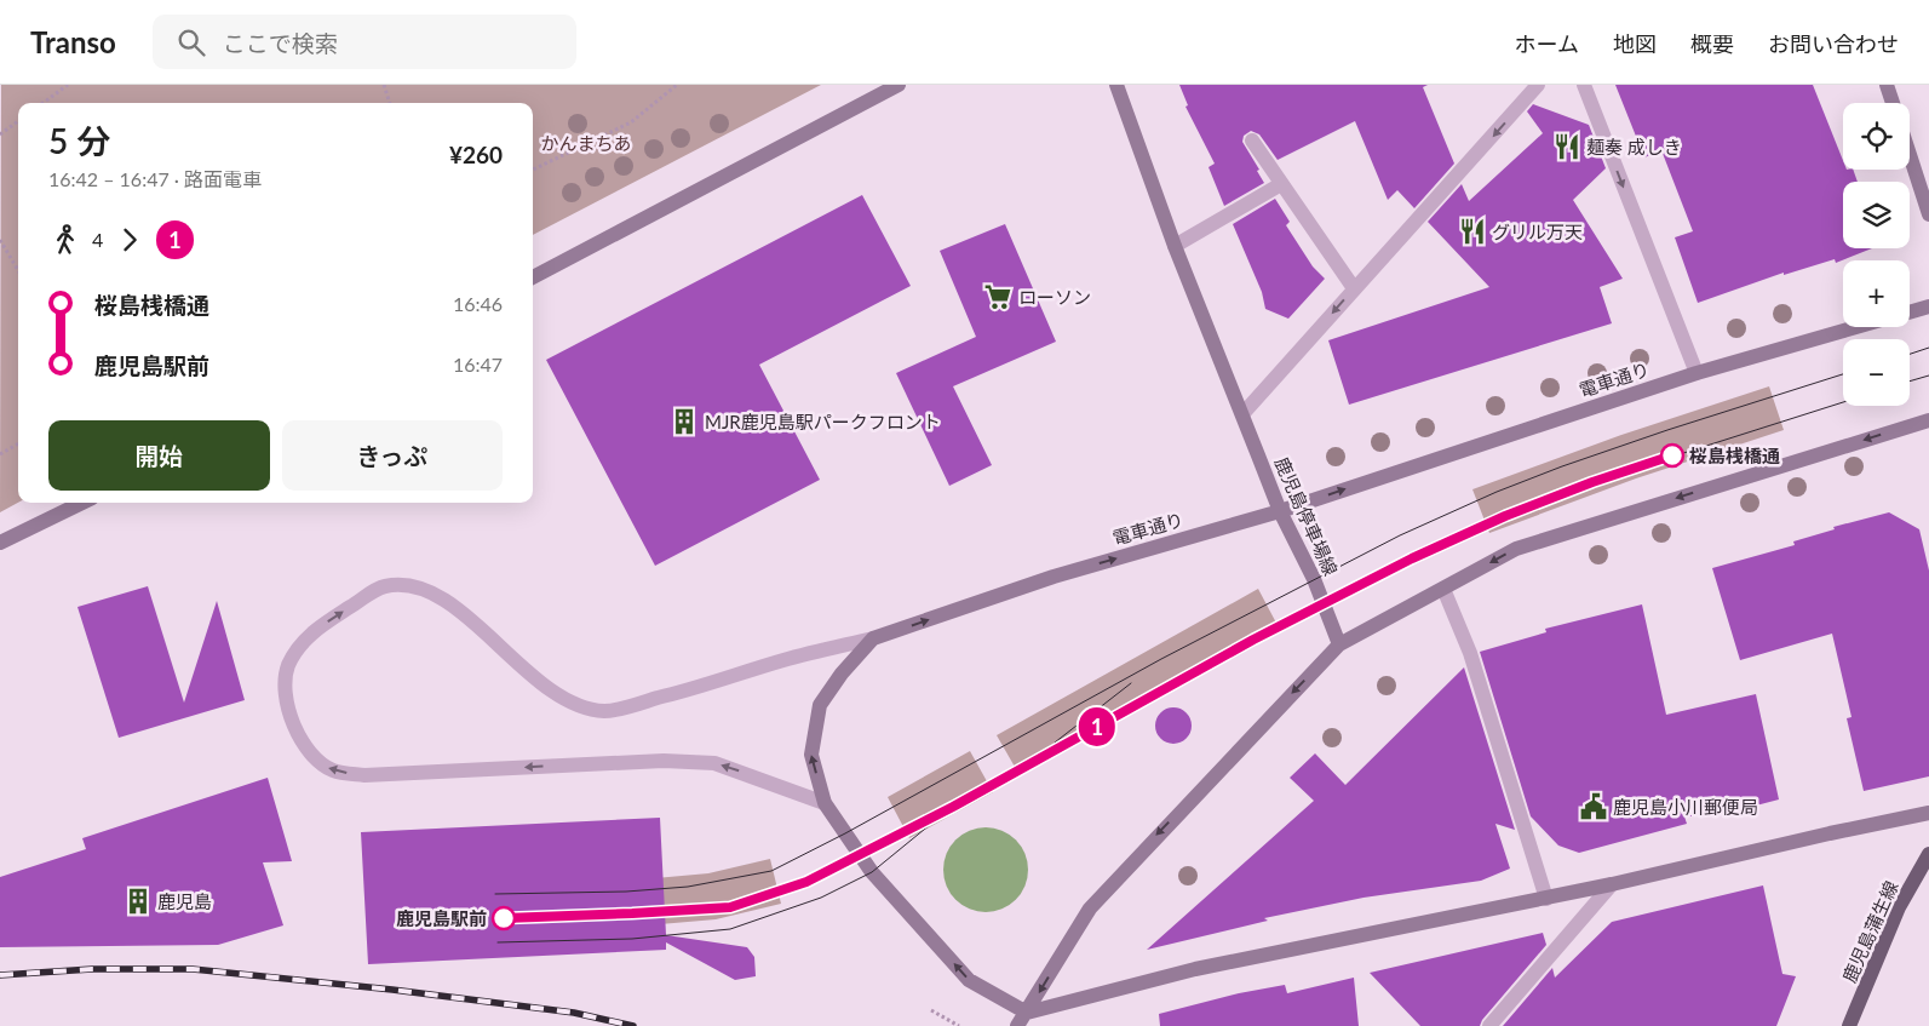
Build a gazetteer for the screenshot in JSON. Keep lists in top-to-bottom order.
{
  "streets": {
    "main road": ["鹿児島蒲生線"],
    "street": ["電車通り", "鹿児島停車場線"]
  },
  "crossings": [
    ["電車通り", "鹿児島停車場線"]
  ],
  "parks": ["かんまちあ"],
  "places": {
    "restaurant": ["麺奏 成しき", "グリル万天"],
    "supermarket": ["ローソン"],
    "building": ["MJR鹿児島駅パークフロント", "鹿児島"],
    "other": ["桜島桟橋通", "鹿児島駅前"],
    "public building": ["鹿児島小川郵便局"]
  },
  "lines": ["tram line 1"],
  "page": {
    "header": "Transo",
    "search": "ここで検索",
    "nav": [
      "ホーム",
      "地図",
      "概要",
      "お問い合わせ"
    ],
    "on_map": "1",
    "map_buttons": ["+", "−"],
    "heading": ["5 分", "16:42 – 16:47 · 路面電車", "¥260"],
    "legs": ["4", "1"],
    "list": [
      {
        "name": "桜島桟橋通",
        "value": "16:46"
      },
      {
        "name": "鹿児島駅前",
        "value": "16:47"
      }
    ],
    "buttons": ["開始", "きっぷ"]
  }
}
